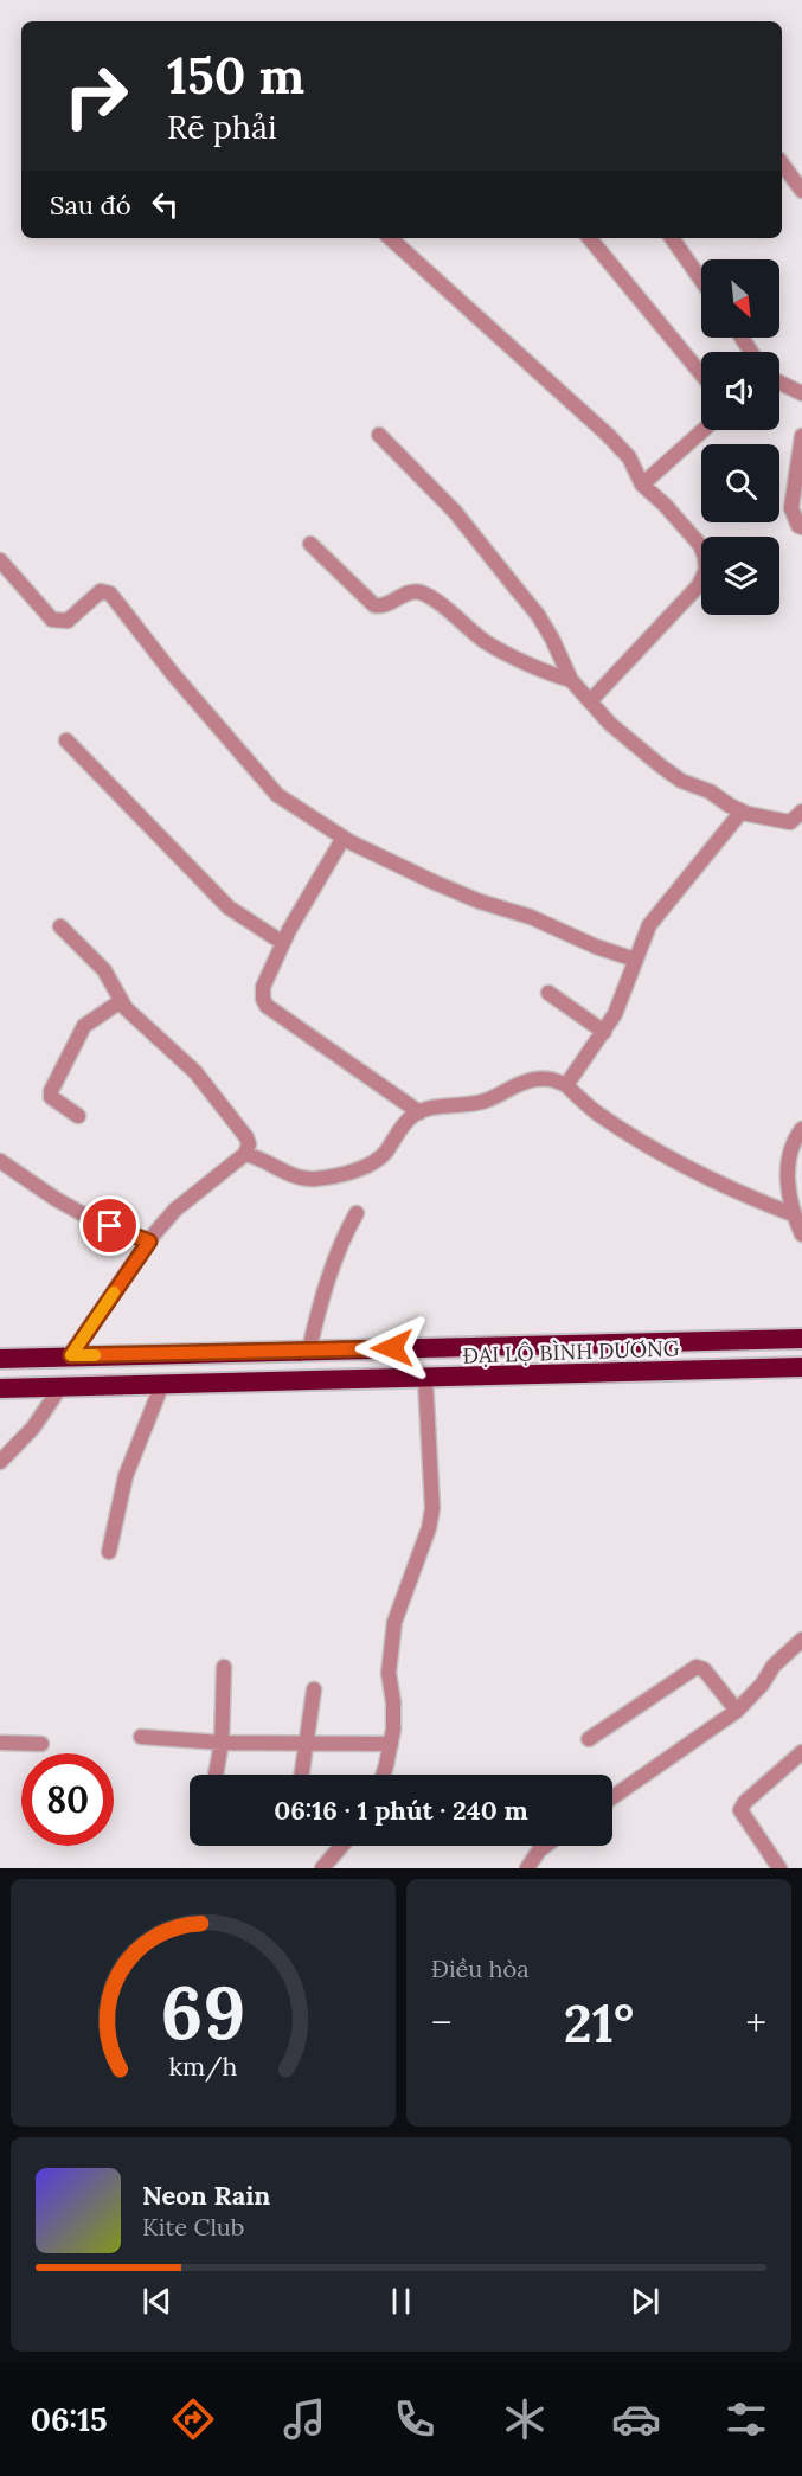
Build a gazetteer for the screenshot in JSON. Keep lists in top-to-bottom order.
{
  "streets": {
    "highway": ["ĐẠI LỘ BÌNH DƯƠNG"]
  },
  "north": "bottom right",
  "page": {
    "turn": ["150 m", "Rẽ phải"],
    "then": "Sau đó",
    "limit": "80",
    "trip": "06:16 · 1 phút · 240 m",
    "tile": "Điều hòa",
    "heat": ["−", "21°", "+"],
    "song": ["Neon Rain", "Kite Club"],
    "tabs": "06:15",
    "gauge": ["69", "km/h"]
  }
}
